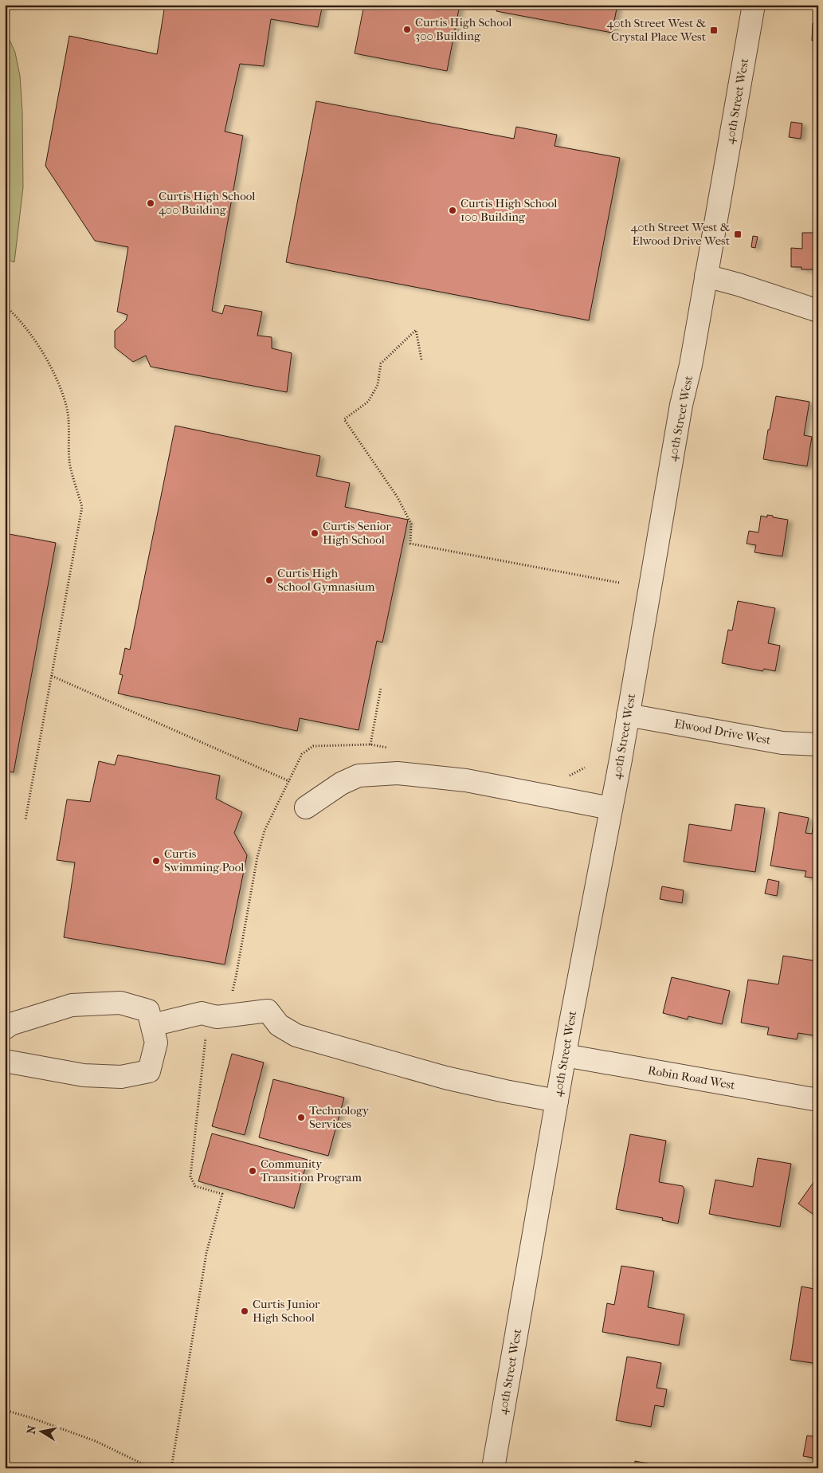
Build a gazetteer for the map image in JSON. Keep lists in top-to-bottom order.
{
  "streets": {
    "street": ["40th Street West", "Elwood Drive West", "Robin Road West"]
  },
  "crossings": [
    ["40th Street West", "Elwood Drive West"],
    ["40th Street West", "Robin Road West"]
  ],
  "places": {
    "other": [
      "Curtis High School 300 Building",
      "Curtis High School 400 Building",
      "Curtis High School 100 Building",
      "Curtis Senior High School",
      "Curtis High School Gymnasium",
      "Curtis Swimming Pool",
      "Technology Services",
      "Community Transition Program",
      "Curtis Junior High School"
    ],
    "transit": ["40th Street West & Crystal Place West", "40th Street West & Elwood Drive West"]
  },
  "north": "left"
}
